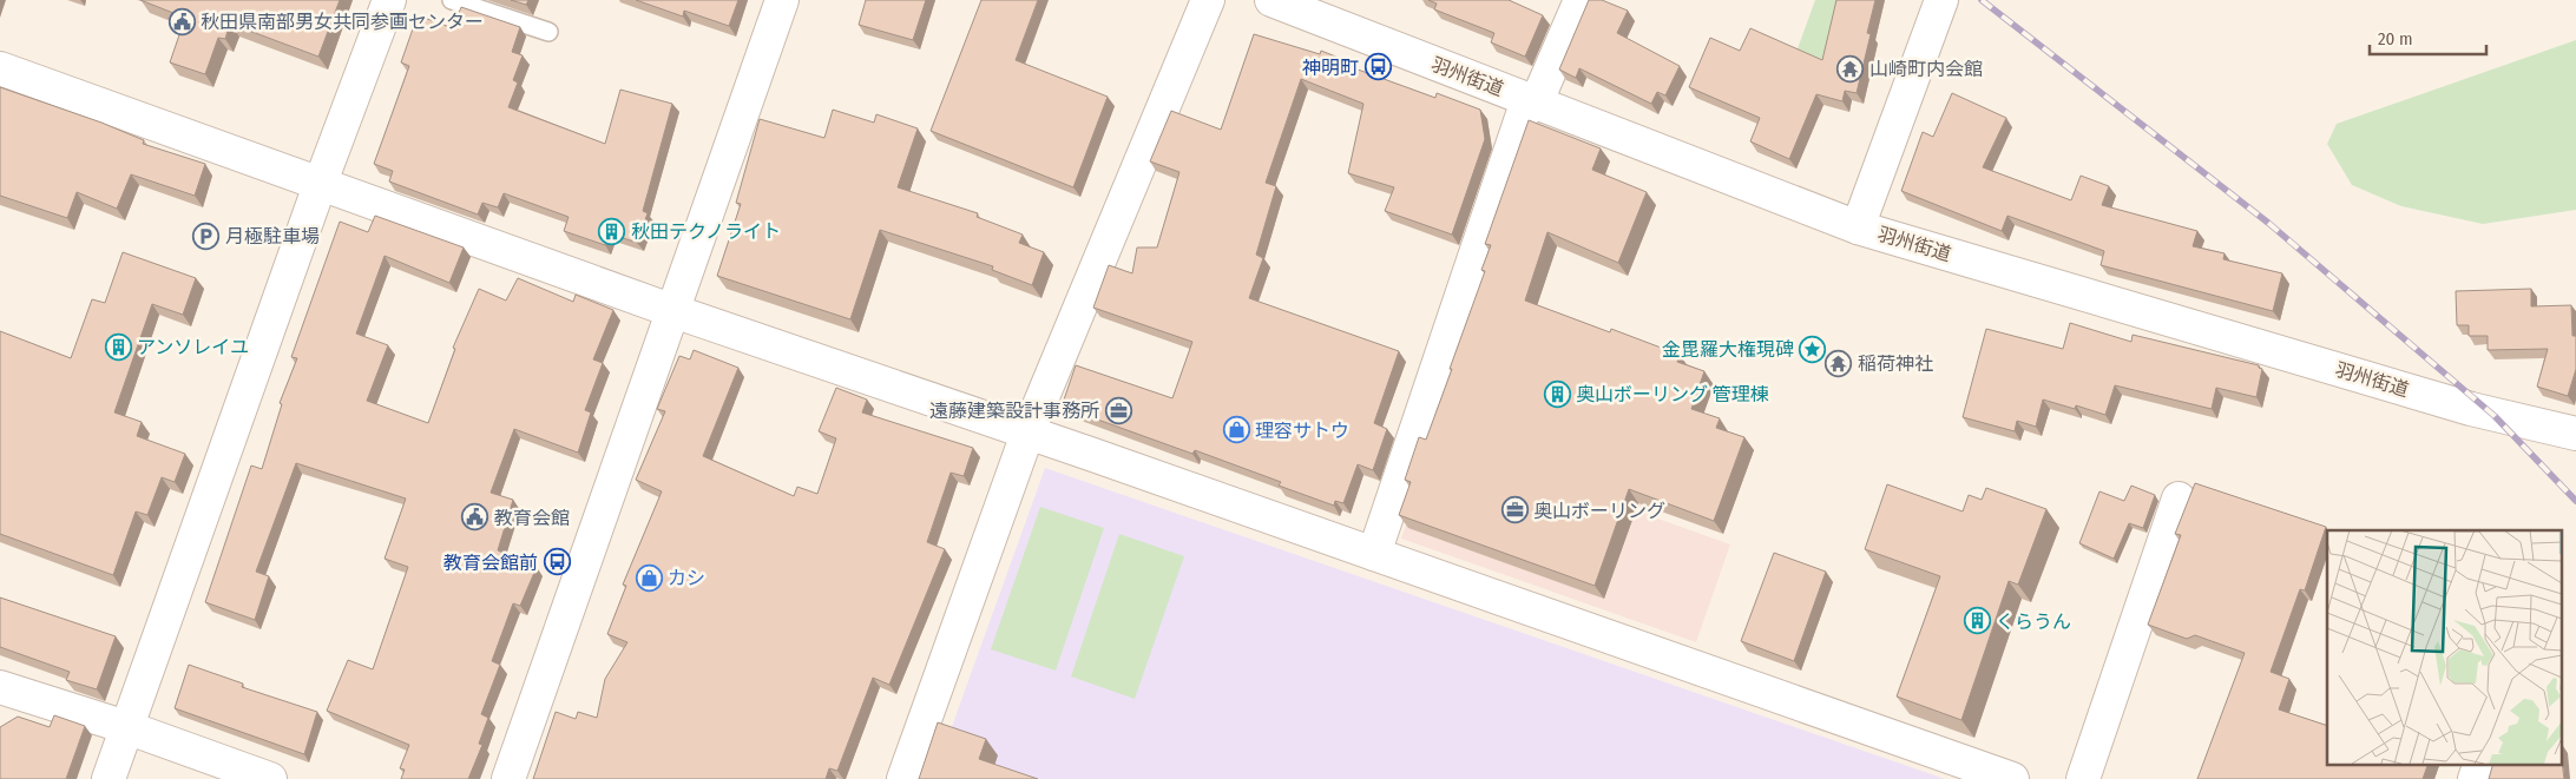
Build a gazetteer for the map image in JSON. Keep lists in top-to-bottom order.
{
  "streets": {
    "street": ["羽州街道"]
  },
  "places": {
    "public building": ["秋田県南部男女共同参画センター", "教育会館"],
    "bus stop": ["神明町", "教育会館前"],
    "temple": ["山崎町内会館", "稲荷神社"],
    "building": [
      "秋田テクノライト",
      "アンソレイユ",
      "奥山ボーリング 管理棟",
      "くらうん"
    ],
    "parking": ["月極駐車場"],
    "place": ["金毘羅大権現碑"],
    "office": ["遠藤建築設計事務所", "奥山ボーリング"],
    "shop": ["理容サトウ", "カシ"]
  },
  "scale_bar": "20 m"
}
